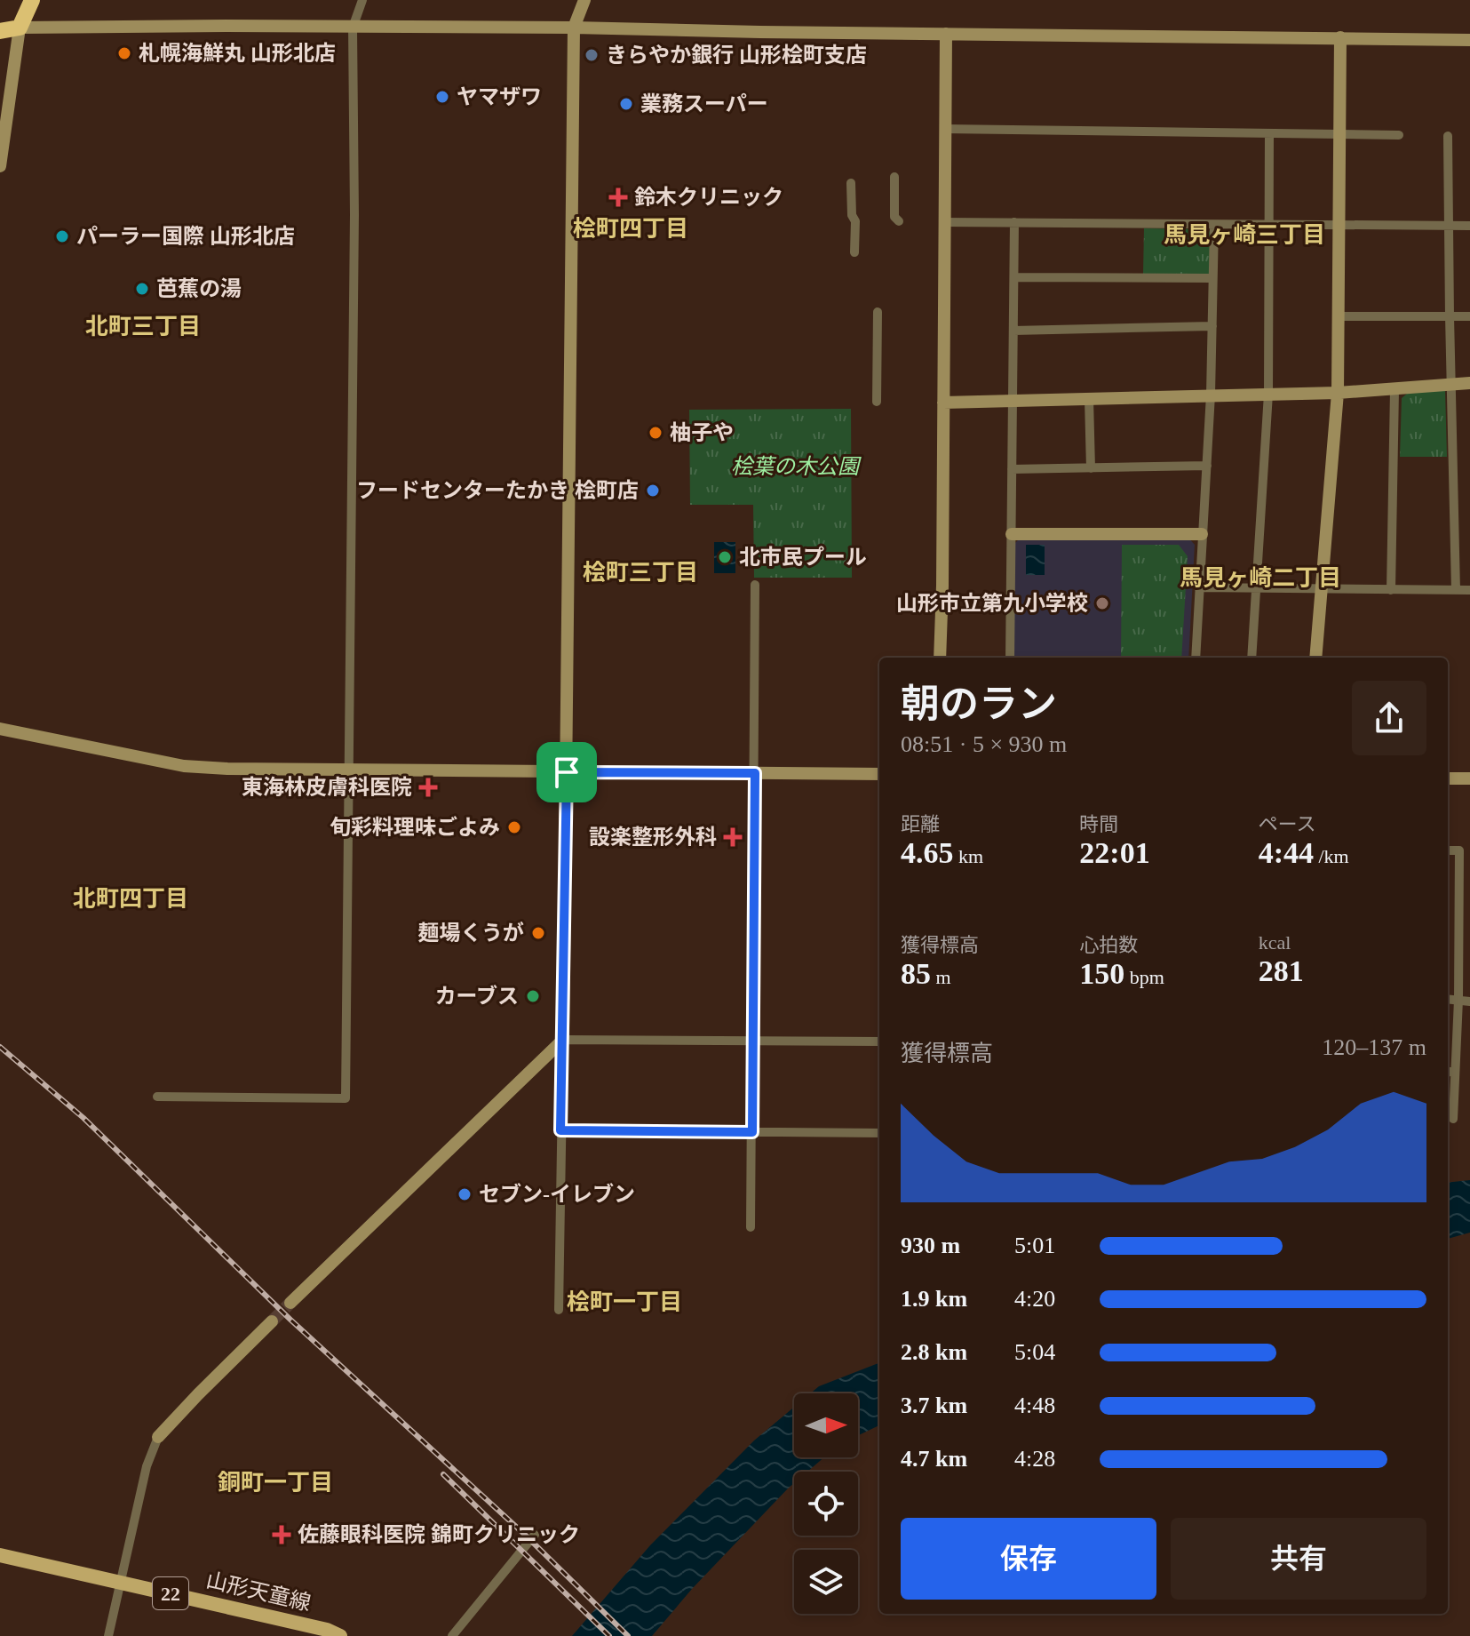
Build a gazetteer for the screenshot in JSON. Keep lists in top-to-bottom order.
{
  "streets": {
    "main road": ["山形天童線", "22"]
  },
  "districts": [
    "桧町四丁目",
    "馬見ヶ崎三丁目",
    "北町三丁目",
    "桧町三丁目",
    "馬見ヶ崎二丁目",
    "北町四丁目",
    "桧町一丁目",
    "銅町一丁目"
  ],
  "parks": ["桧葉の木公園"],
  "places": {
    "other": [
      "札幌海鮮丸 山形北店",
      "きらやか銀行 山形桧町支店",
      "ヤマザワ",
      "業務スーパー",
      "パーラー国際 山形北店",
      "芭蕉の湯",
      "柚子や",
      "フードセンターたかき 桧町店",
      "北市民プール",
      "山形市立第九小学校",
      "旬彩料理味ごよみ",
      "麺場くうが",
      "カーブス",
      "セブン-イレブン"
    ],
    "health": [
      "鈴木クリニック",
      "東海林皮膚科医院",
      "設楽整形外科",
      "佐藤眼科医院 錦町クリニック"
    ]
  },
  "north": "right",
  "page": {
    "heading": ["朝のラン", "08:51 · 5 × 930 m"],
    "stats": [
      ["距離", "4.65 km"],
      ["時間", "22:01"],
      ["ペース", "4:44 /km"],
      ["獲得標高", "85 m"],
      ["心拍数", "150 bpm"],
      ["kcal", "281"]
    ],
    "chart": ["獲得標高", "120–137 m"],
    "list": [
      {
        "name": "930 m",
        "note": "5:01"
      },
      {
        "name": "1.9 km",
        "note": "4:20"
      },
      {
        "name": "2.8 km",
        "note": "5:04"
      },
      {
        "name": "3.7 km",
        "note": "4:48"
      },
      {
        "name": "4.7 km",
        "note": "4:28"
      }
    ],
    "buttons": ["保存", "共有"]
  }
}
